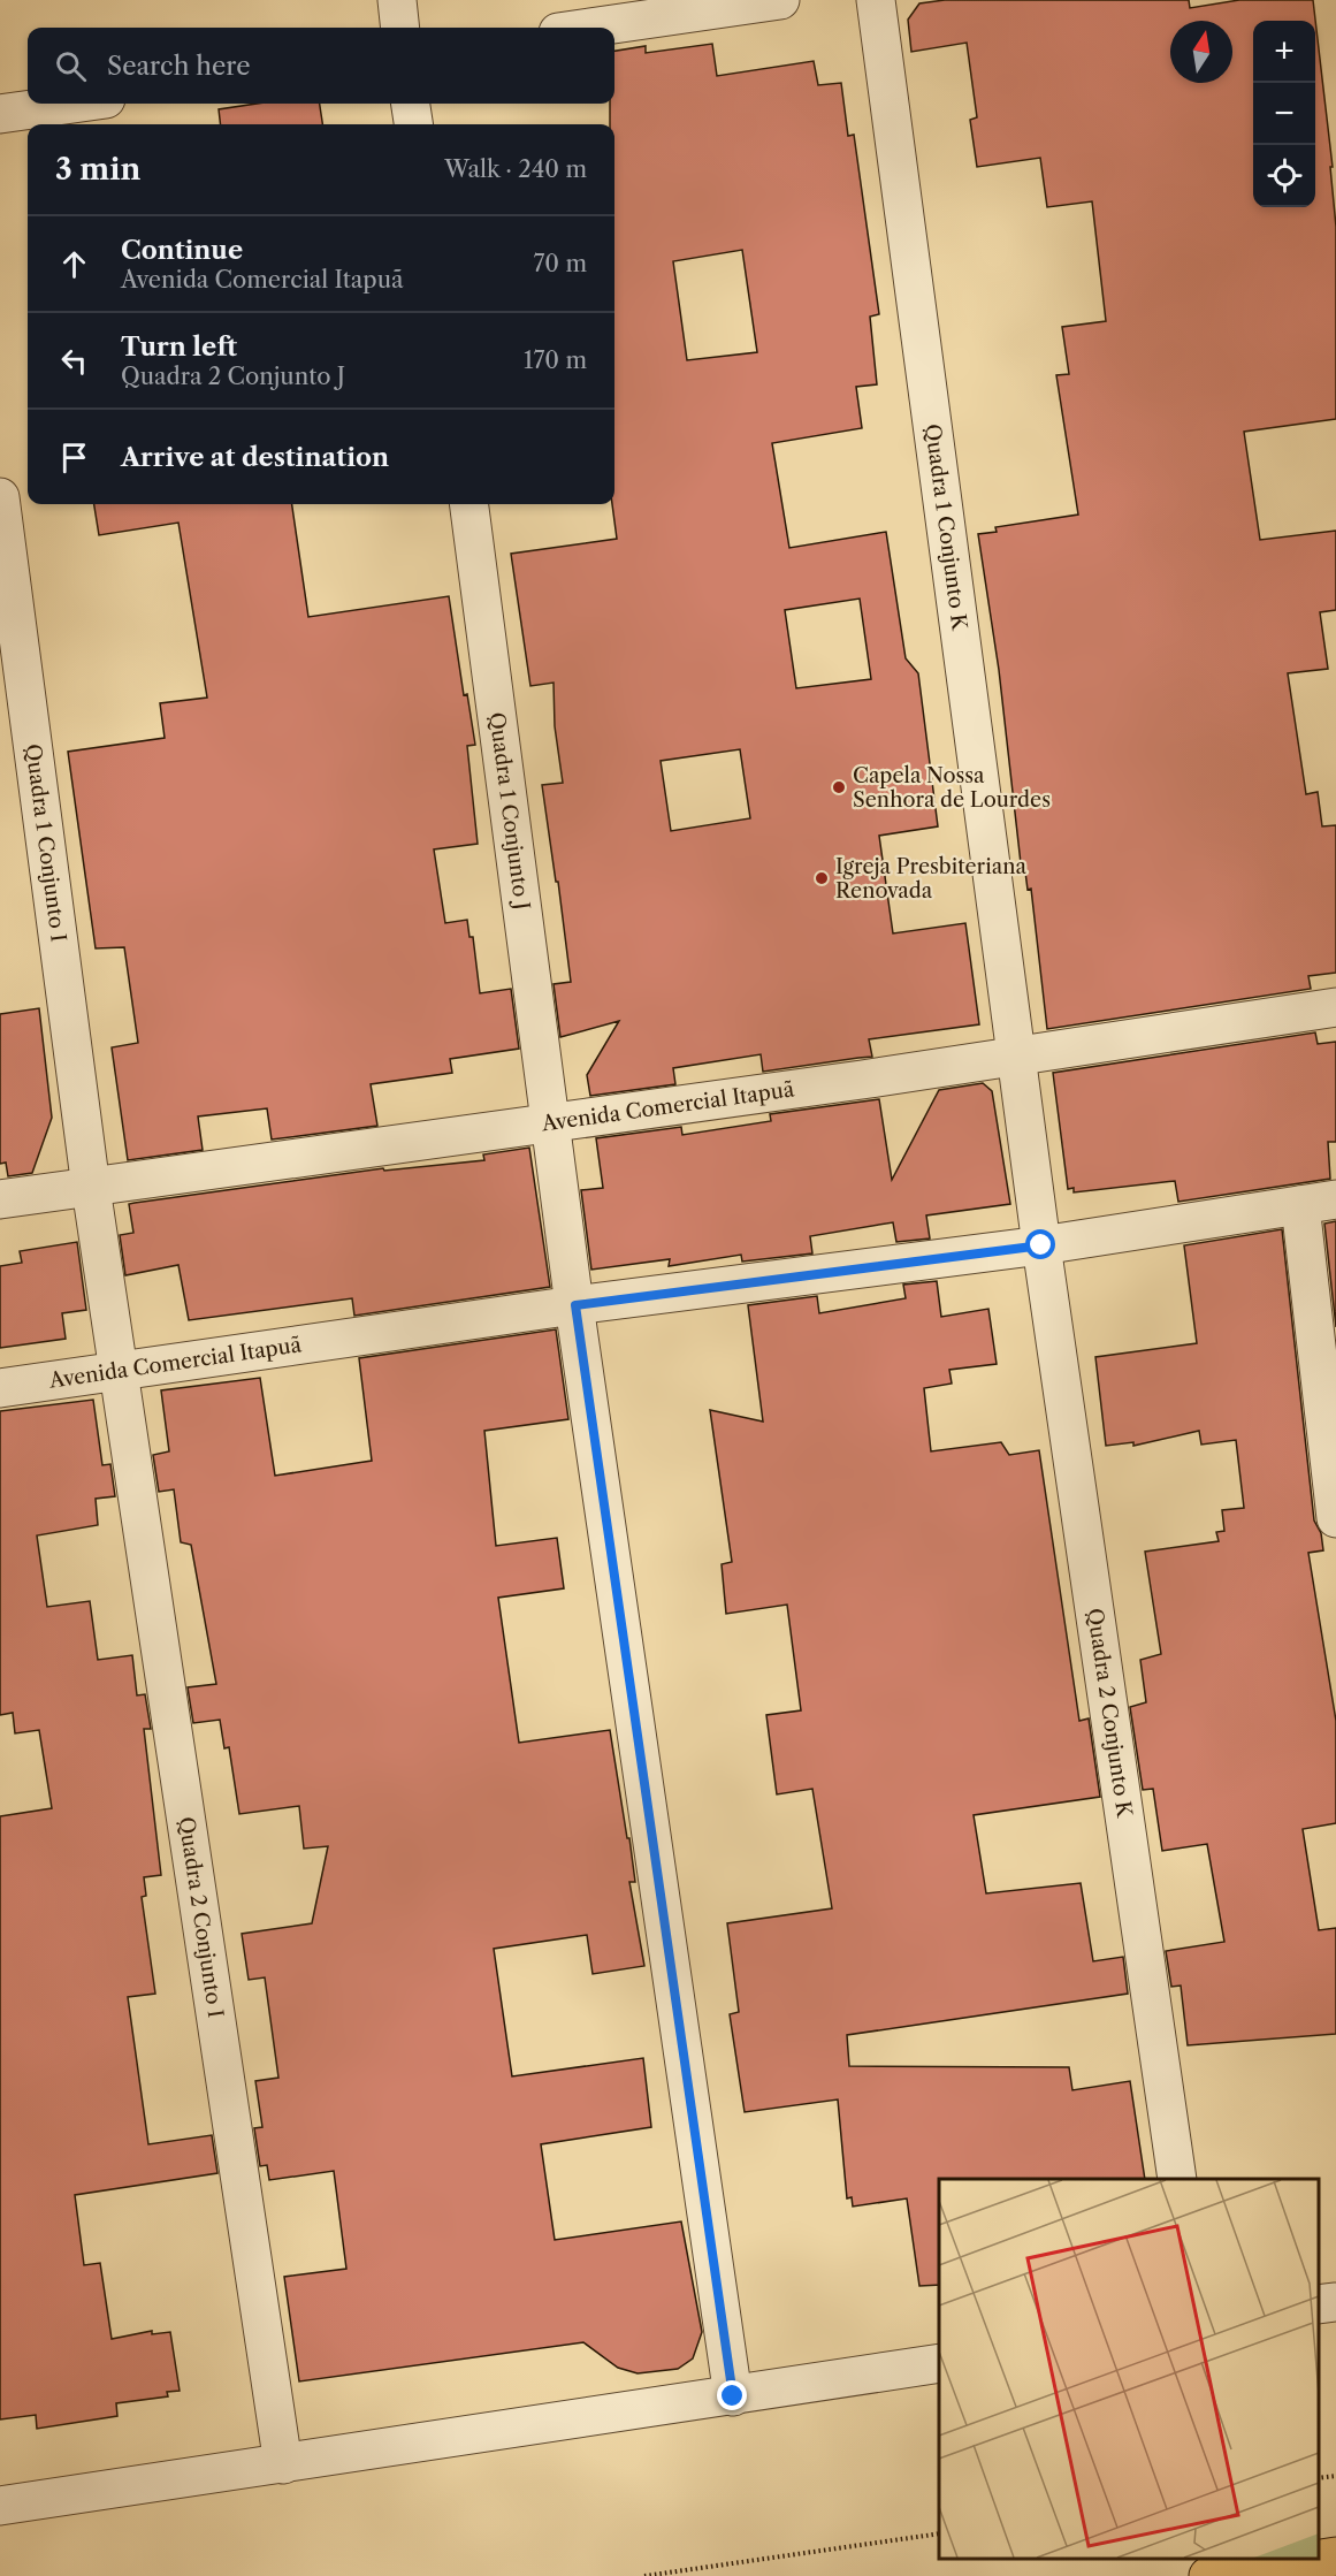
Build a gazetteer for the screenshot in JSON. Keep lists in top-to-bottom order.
{
  "streets": {
    "street": [
      "Quadra 1 Conjunto K",
      "Quadra 1 Conjunto J",
      "Quadra 1 Conjunto I",
      "Avenida Comercial Itapuã",
      "Quadra 2 Conjunto K",
      "Quadra 2 Conjunto I"
    ]
  },
  "crossings": [
    ["Quadra 1 Conjunto K", "Avenida Comercial Itapuã"],
    ["Quadra 1 Conjunto K", "Quadra 2 Conjunto K"],
    ["Quadra 1 Conjunto J", "Avenida Comercial Itapuã"],
    ["Quadra 1 Conjunto I", "Avenida Comercial Itapuã"],
    ["Quadra 1 Conjunto I", "Quadra 2 Conjunto I"],
    ["Avenida Comercial Itapuã", "Quadra 2 Conjunto K"],
    ["Avenida Comercial Itapuã", "Quadra 2 Conjunto I"]
  ],
  "places": ["Capela Nossa Senhora de Lourdes", "Igreja Presbiteriana Renovada"],
  "north": "top",
  "page": {
    "map_buttons": ["+", "−"],
    "search": "Search here",
    "heading": ["3 min", "Walk · 240 m"],
    "list": [
      ["Continue", "Avenida Comercial Itapuã", "70 m"],
      ["Turn left", "Quadra 2 Conjunto J", "170 m"],
      "Arrive at destination"
    ]
  }
}
